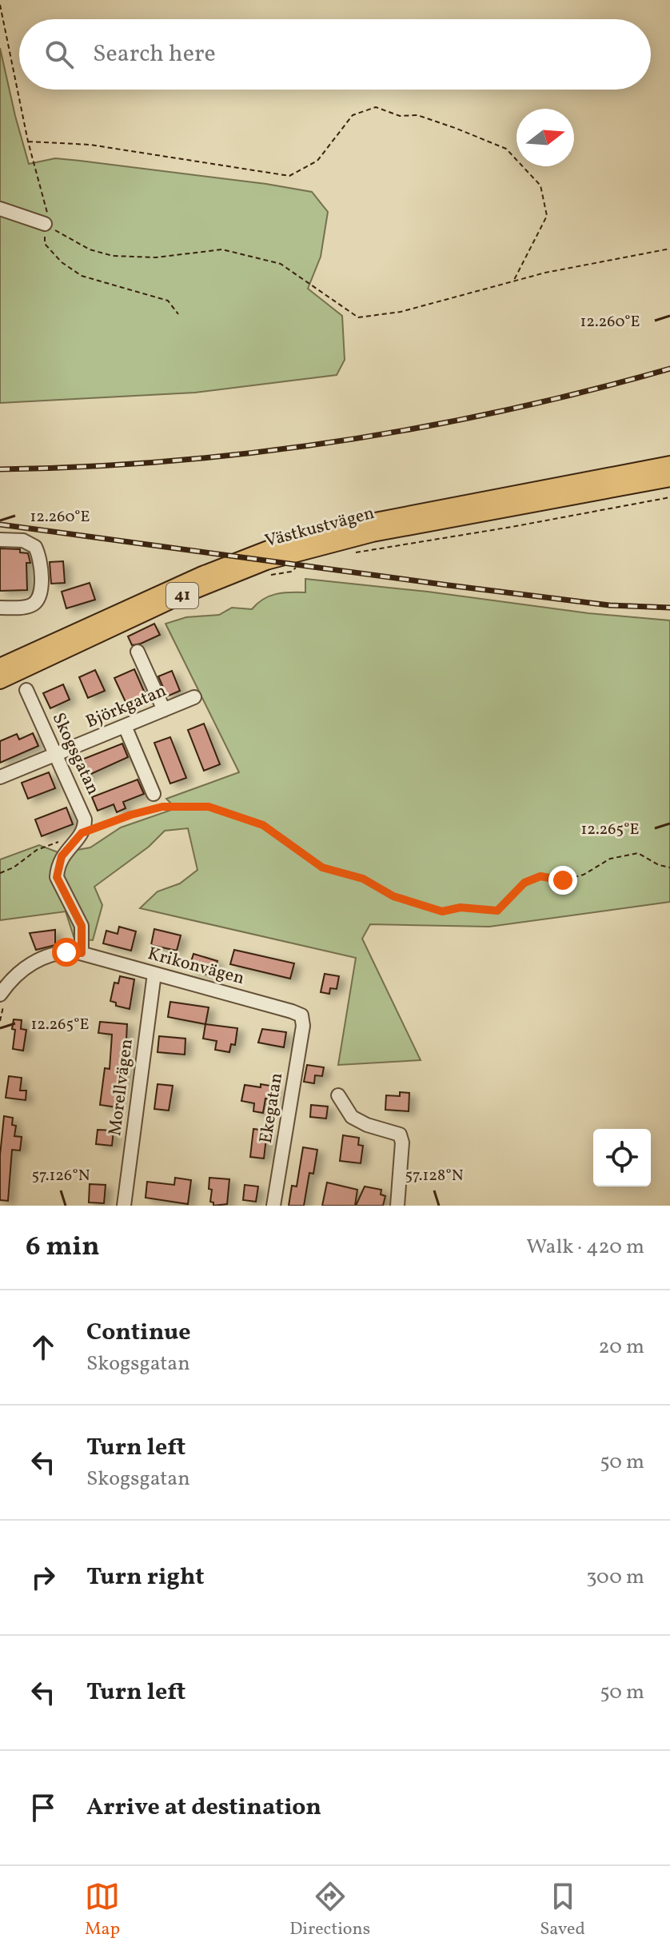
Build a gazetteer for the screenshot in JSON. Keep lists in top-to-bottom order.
{
  "streets": {
    "main road": ["Västkustvägen", "41"],
    "street": [
      "Björkgatan",
      "Skogsgatan",
      "Krikonvägen",
      "Morellvägen",
      "Ekegatan"
    ]
  },
  "crossings": [
    ["Björkgatan", "Skogsgatan"],
    ["Krikonvägen", "Morellvägen"],
    ["Krikonvägen", "Ekegatan"]
  ],
  "north": "right",
  "page": {
    "search": "Search here",
    "heading": ["6 min", "Walk · 420 m"],
    "list": [
      ["Continue", "Skogsgatan", "20 m"],
      ["Turn left", "Skogsgatan", "50 m"],
      ["Turn right", "300 m"],
      ["Turn left", "50 m"],
      "Arrive at destination"
    ],
    "nav": ["Map", "Directions", "Saved"]
  },
  "coordinates": [
    "12.260°E",
    "12.265°E",
    "57.126°N",
    "57.128°N"
  ]
}
